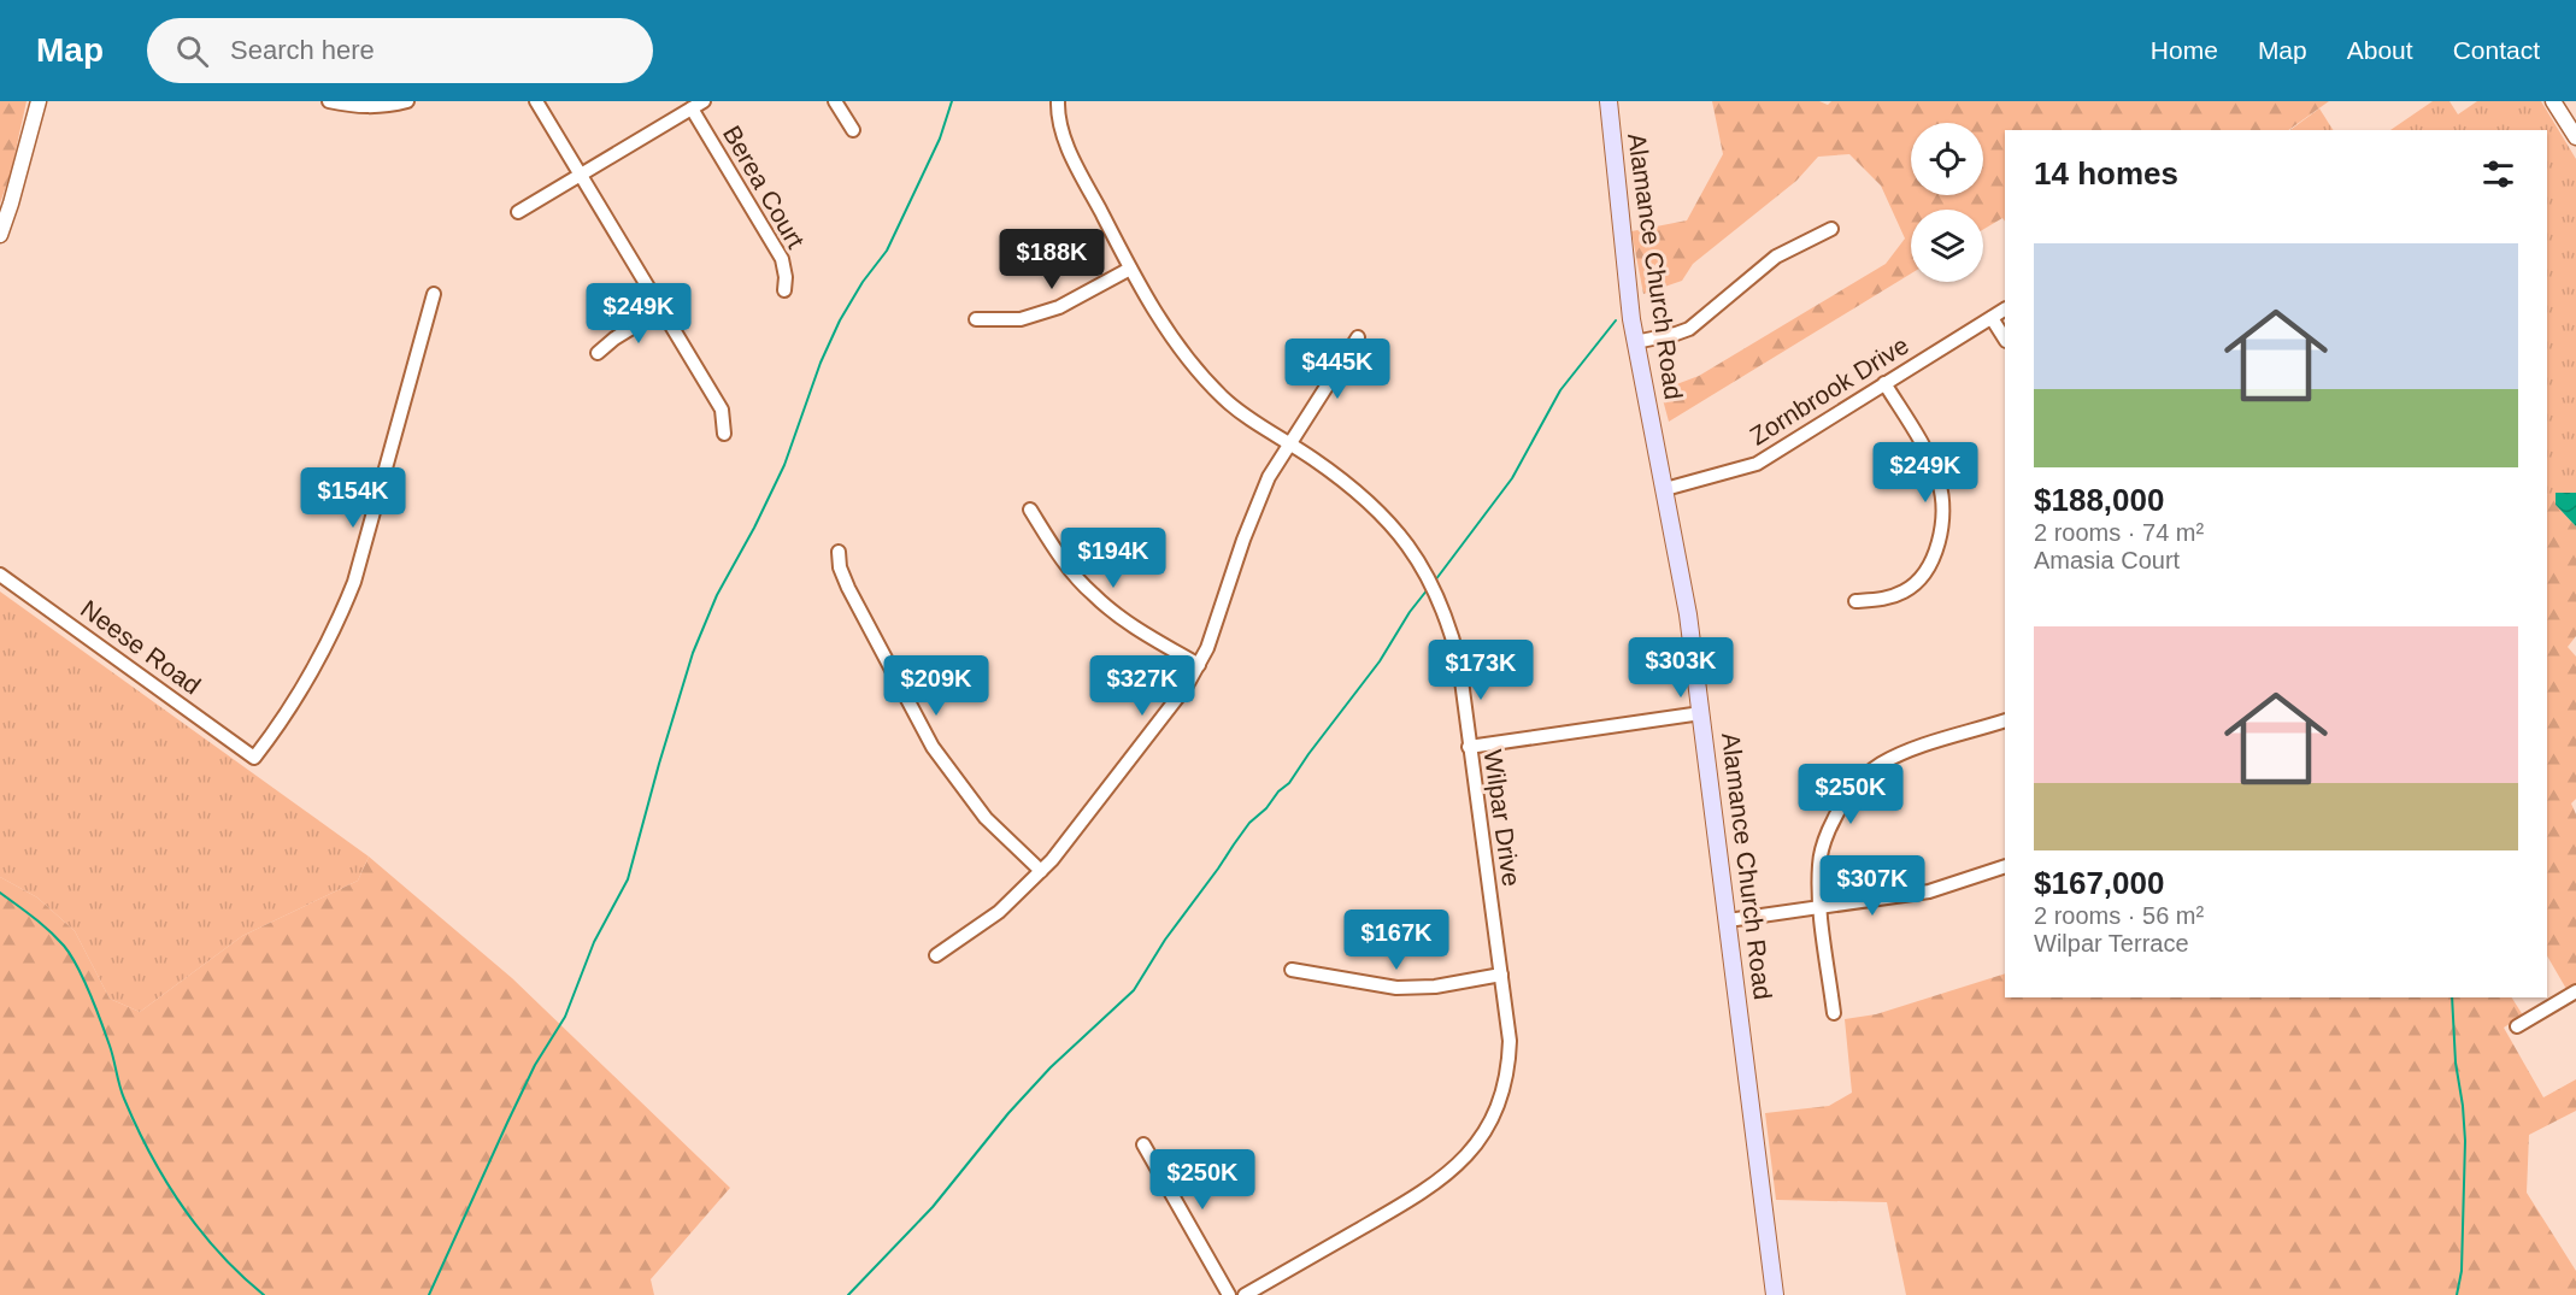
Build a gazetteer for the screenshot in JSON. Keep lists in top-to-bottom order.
{
  "streets": {
    "main road": ["Alamance Church Road"],
    "street": [
      "Berea Court",
      "Zornbrook Drive",
      "Neese Road",
      "Wilpar Drive"
    ]
  },
  "crossings": [
    ["Alamance Church Road", "Zornbrook Drive"]
  ],
  "page": {
    "header": "Map",
    "search": "Search here",
    "nav": [
      "Home",
      "Map",
      "About",
      "Contact"
    ],
    "heading": "14 homes",
    "list": [
      {
        "name": "$188,000",
        "note": "2 rooms · 74 m² · Amasia Court"
      },
      {
        "name": "$167,000",
        "note": "2 rooms · 56 m² · Wilpar Terrace"
      }
    ],
    "price": [
      "$188K",
      "$249K",
      "$445K",
      "$249K",
      "$154K",
      "$194K",
      "$303K",
      "$173K",
      "$209K",
      "$327K",
      "$250K",
      "$307K",
      "$167K",
      "$250K"
    ]
  }
}
